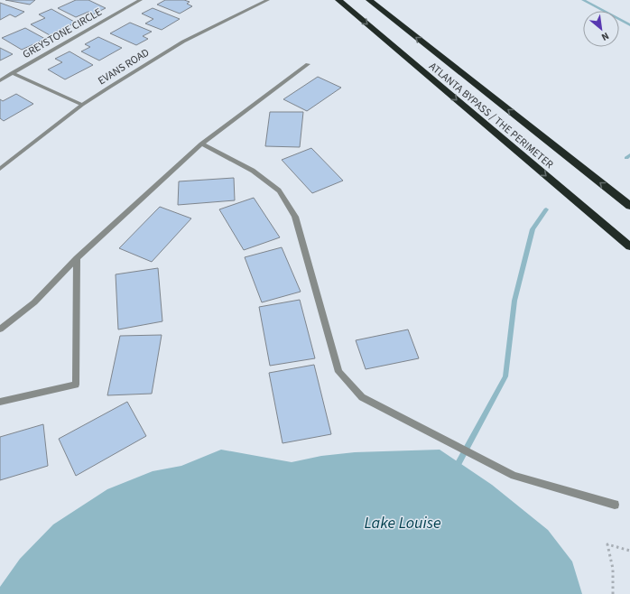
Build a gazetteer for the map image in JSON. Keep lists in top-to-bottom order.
{
  "streets": {
    "highway": ["ATLANTA BYPASS / THE PERIMETER"],
    "street": ["GREYSTONE CIRCLE", "EVANS ROAD"]
  },
  "crossings": [
    ["GREYSTONE CIRCLE", "EVANS ROAD"]
  ],
  "water": ["Lake Louise"],
  "north": "bottom right"
}
